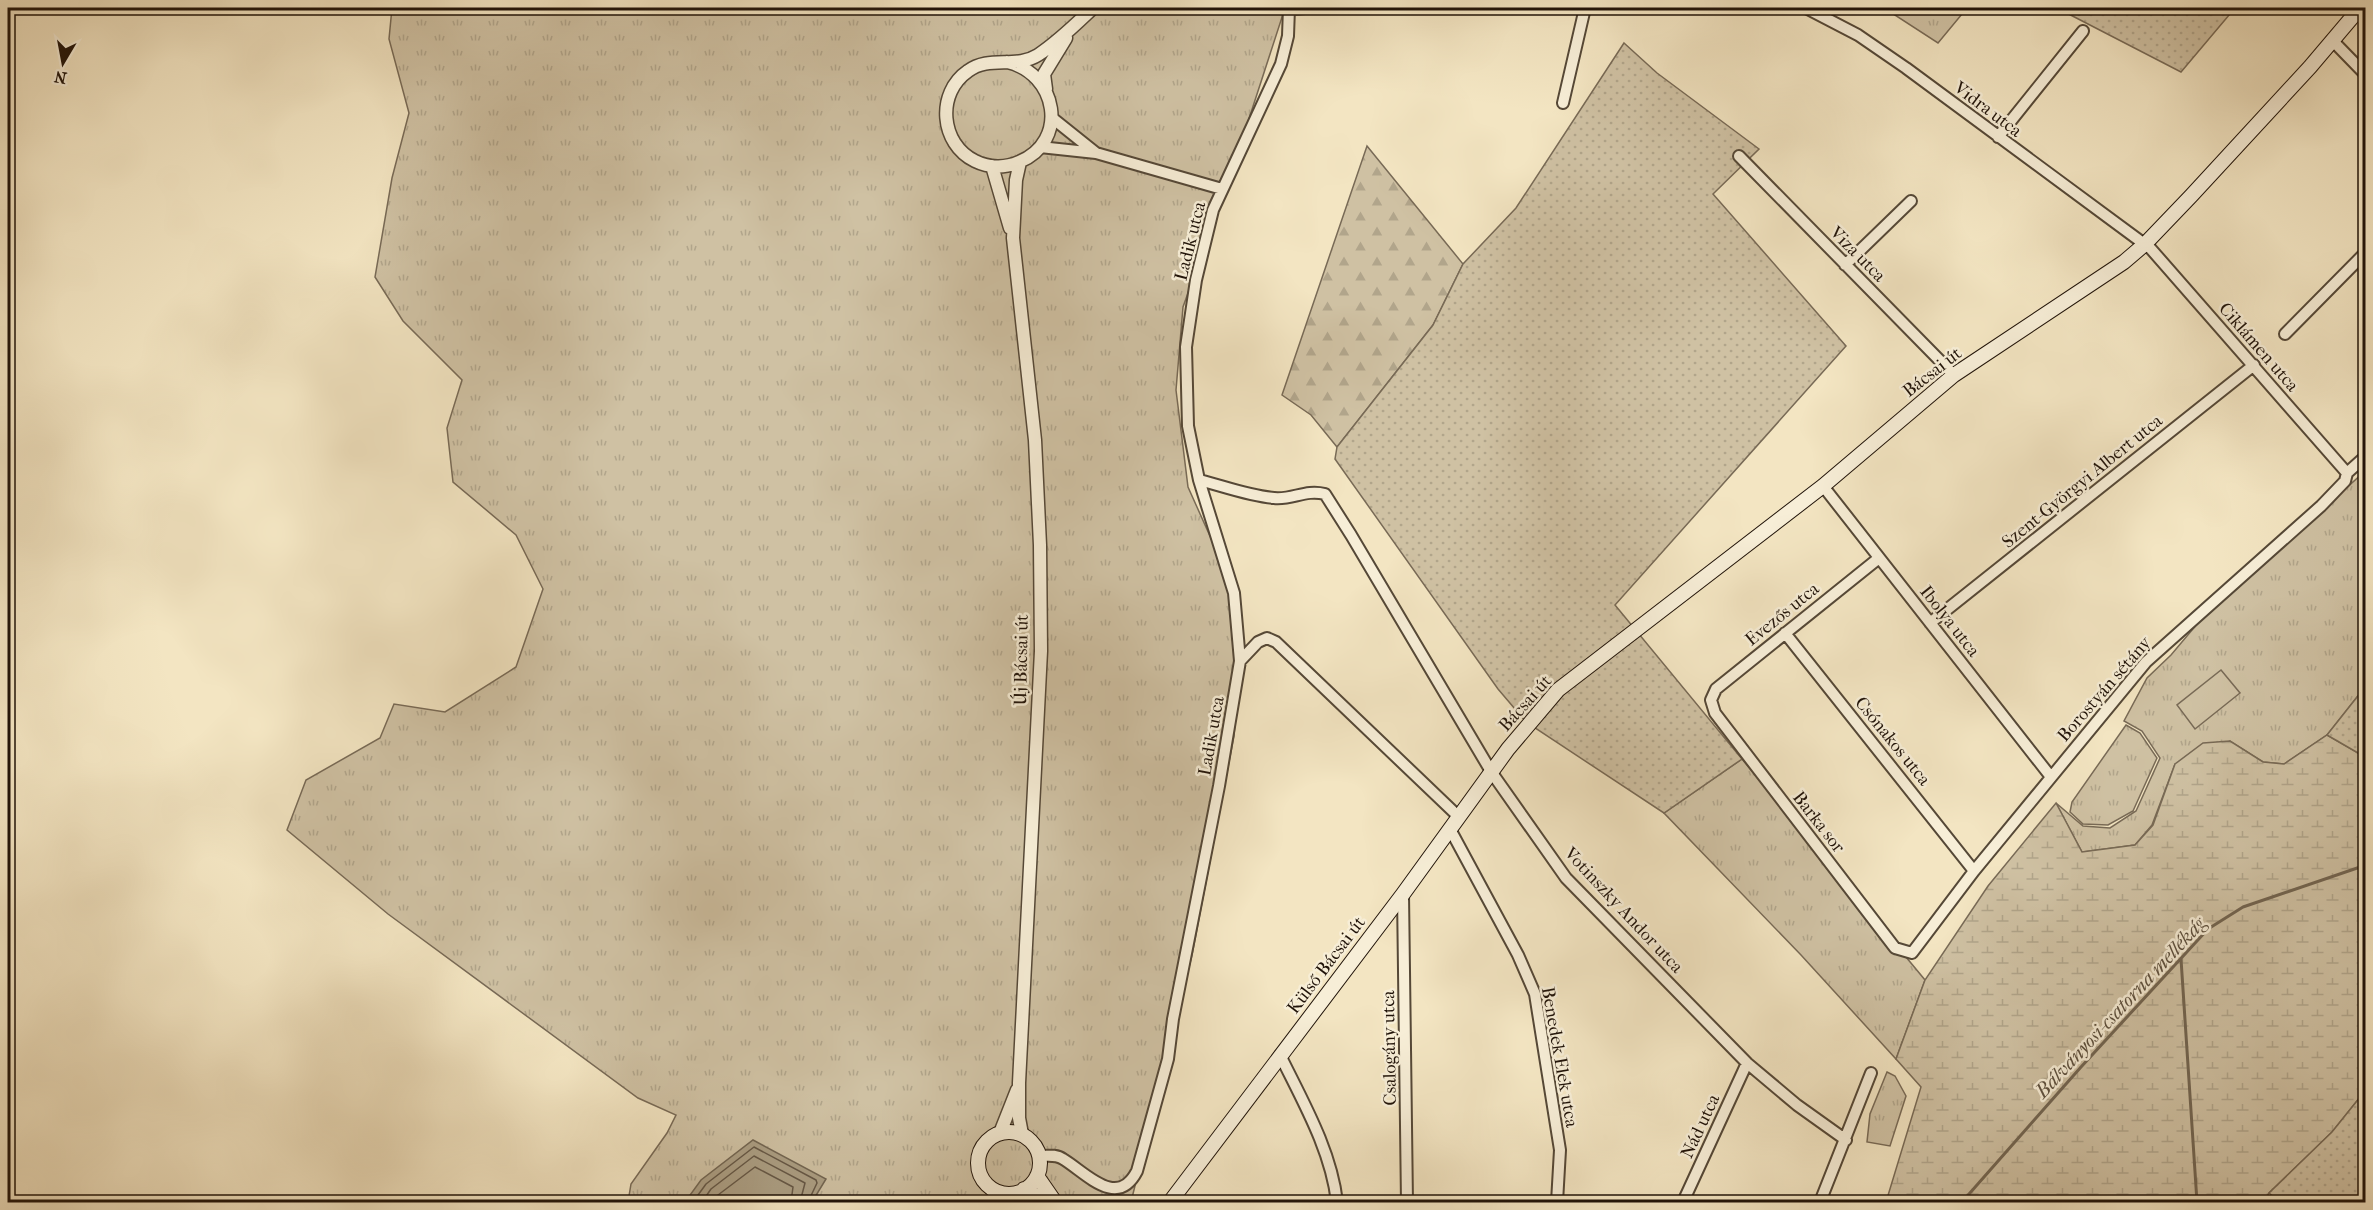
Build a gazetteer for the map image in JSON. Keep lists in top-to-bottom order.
{
  "streets": {
    "main road": ["Bácsai út", "Új Bácsai út", "Külső Bácsai út"],
    "street": [
      "Vidra utca",
      "Ladik utca",
      "Viza utca",
      "Ciklámen utca",
      "Szent-Györgyi Albert utca",
      "Evezős utca",
      "Ibolya utca",
      "Borostyán sétány",
      "Csónakos utca",
      "Barka sor",
      "Votinszky Andor utca",
      "Csalogány utca",
      "Benedek Elek utca",
      "Nád utca"
    ]
  },
  "crossings": [
    ["Vidra utca", "Ciklámen utca"],
    ["Vidra utca", "Bácsai út"],
    ["Ladik utca", "Új Bácsai út"],
    ["Ladik utca", "Votinszky Andor utca"],
    ["Viza utca", "Bácsai út"],
    ["Ciklámen utca", "Bácsai út"],
    ["Ciklámen utca", "Szent-Györgyi Albert utca"],
    ["Ciklámen utca", "Borostyán sétány"],
    ["Bácsai út", "Ibolya utca"],
    ["Bácsai út", "Külső Bácsai út"],
    ["Szent-Györgyi Albert utca", "Ibolya utca"],
    ["Evezős utca", "Ibolya utca"],
    ["Evezős utca", "Csónakos utca"],
    ["Evezős utca", "Barka sor"],
    ["Ibolya utca", "Borostyán sétány"],
    ["Borostyán sétány", "Csónakos utca"],
    ["Borostyán sétány", "Barka sor"],
    ["Votinszky Andor utca", "Külső Bácsai út"],
    ["Votinszky Andor utca", "Nád utca"],
    ["Külső Bácsai út", "Csalogány utca"],
    ["Külső Bácsai út", "Benedek Elek utca"]
  ],
  "water": ["Bálványosi-csatorna mellékág"],
  "north": "bottom"
}
